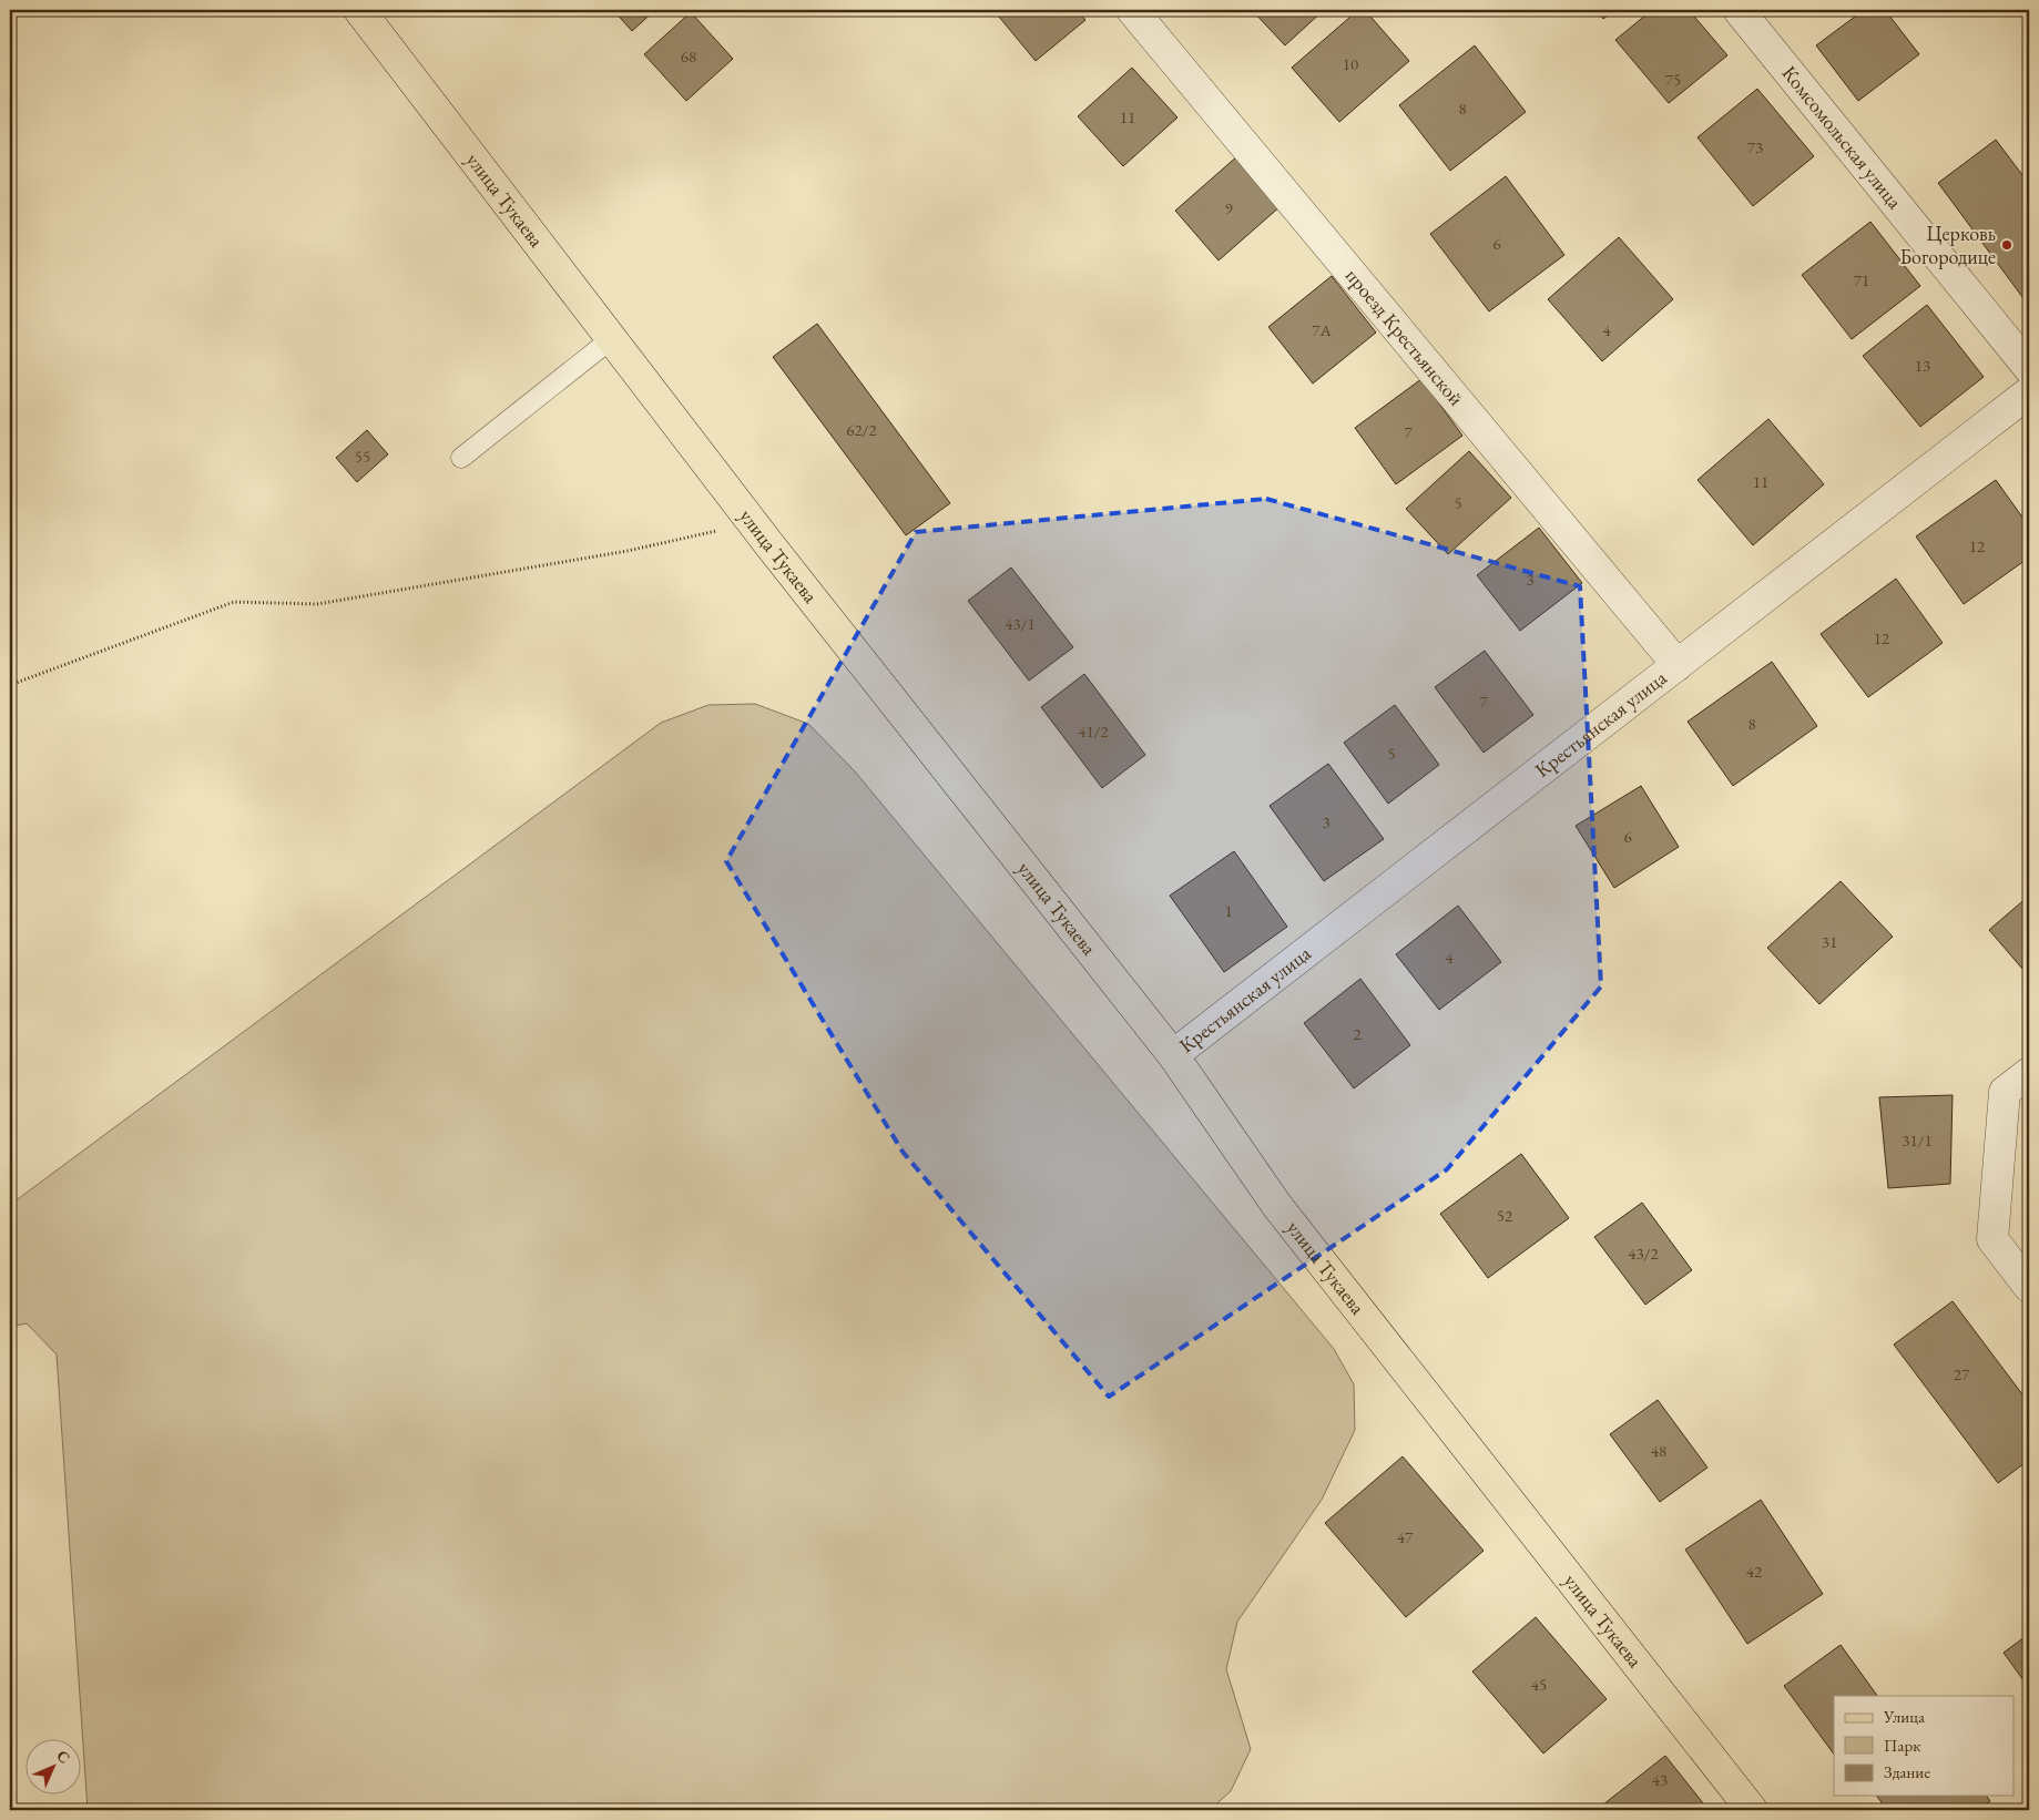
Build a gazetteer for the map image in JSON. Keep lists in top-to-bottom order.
{
  "streets": {
    "main road": ["улица Тукаева"],
    "street": ["Комсомольская улица", "проезд Крестьянской", "Крестьянская улица"]
  },
  "crossings": [
    ["улица Тукаева", "Крестьянская улица"],
    ["проезд Крестьянской", "Крестьянская улица"]
  ],
  "places": ["Церковь Богородице"],
  "house_numbers": [
    "68",
    "10",
    "75",
    "8",
    "11",
    "73",
    "9",
    "6",
    "71",
    "7А",
    "4",
    "13",
    "62/2",
    "7",
    "55",
    "11",
    "5",
    "12",
    "3",
    "43/1",
    "12",
    "7",
    "8",
    "41/2",
    "5",
    "3",
    "6",
    "1",
    "31",
    "4",
    "2",
    "31/1",
    "52",
    "43/2",
    "27",
    "48",
    "47",
    "42",
    "45",
    "43"
  ],
  "legend": ["Улица", "Парк", "Здание"],
  "north": "top right"
}
